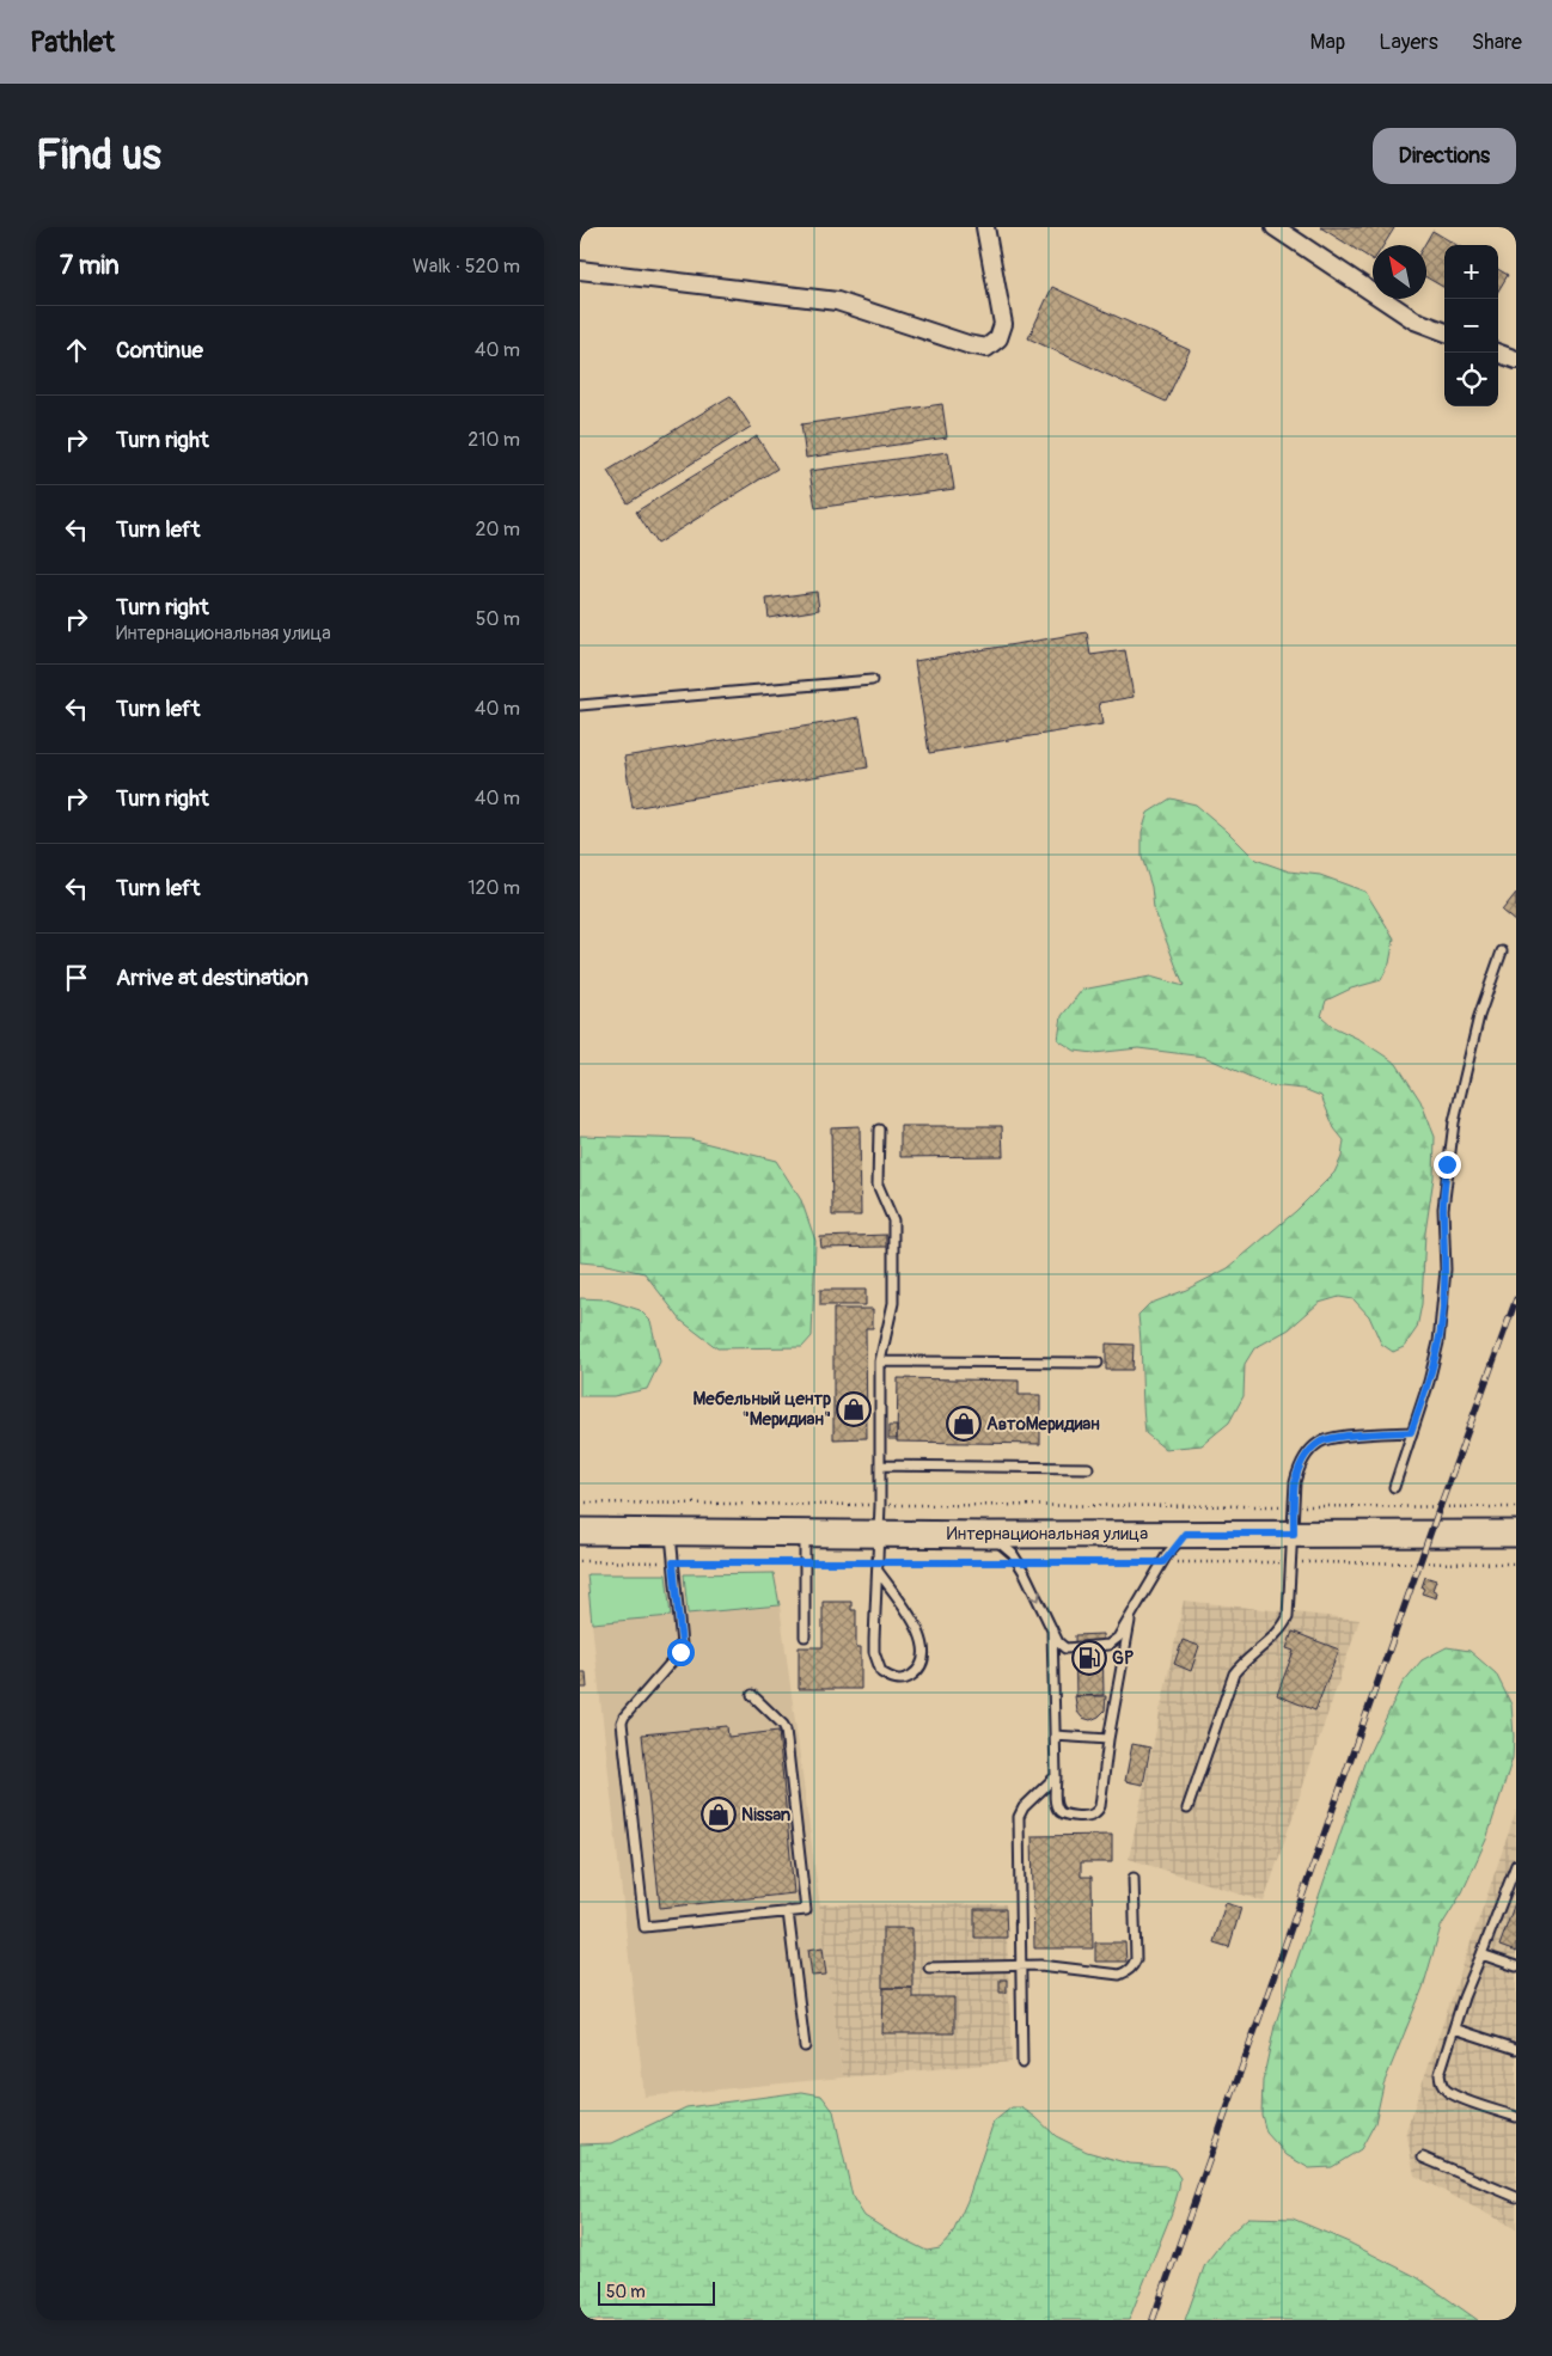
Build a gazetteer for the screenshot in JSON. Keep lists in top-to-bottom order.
{
  "streets": {
    "main road": ["Интернациональная улица"]
  },
  "places": {
    "shop": ["Мебельный центр \"Меридиан\"", "АвтоМеридиан", "Nissan"],
    "fuel station": ["GP"]
  },
  "scale_bar": "50 m",
  "north": "top left",
  "page": {
    "header": "Pathlet",
    "nav": ["Map", "Layers", "Share"],
    "buttons": "Directions",
    "title": "Find us",
    "heading": ["7 min", "Walk · 520 m"],
    "map_buttons": ["+", "−"],
    "list": [
      ["Continue", "40 m"],
      ["Turn right", "210 m"],
      ["Turn left", "20 m"],
      ["Turn right", "Интернациональная улица", "50 m"],
      ["Turn left", "40 m"],
      ["Turn right", "40 m"],
      ["Turn left", "120 m"],
      "Arrive at destination"
    ],
    "scale": "50 m"
  }
}
